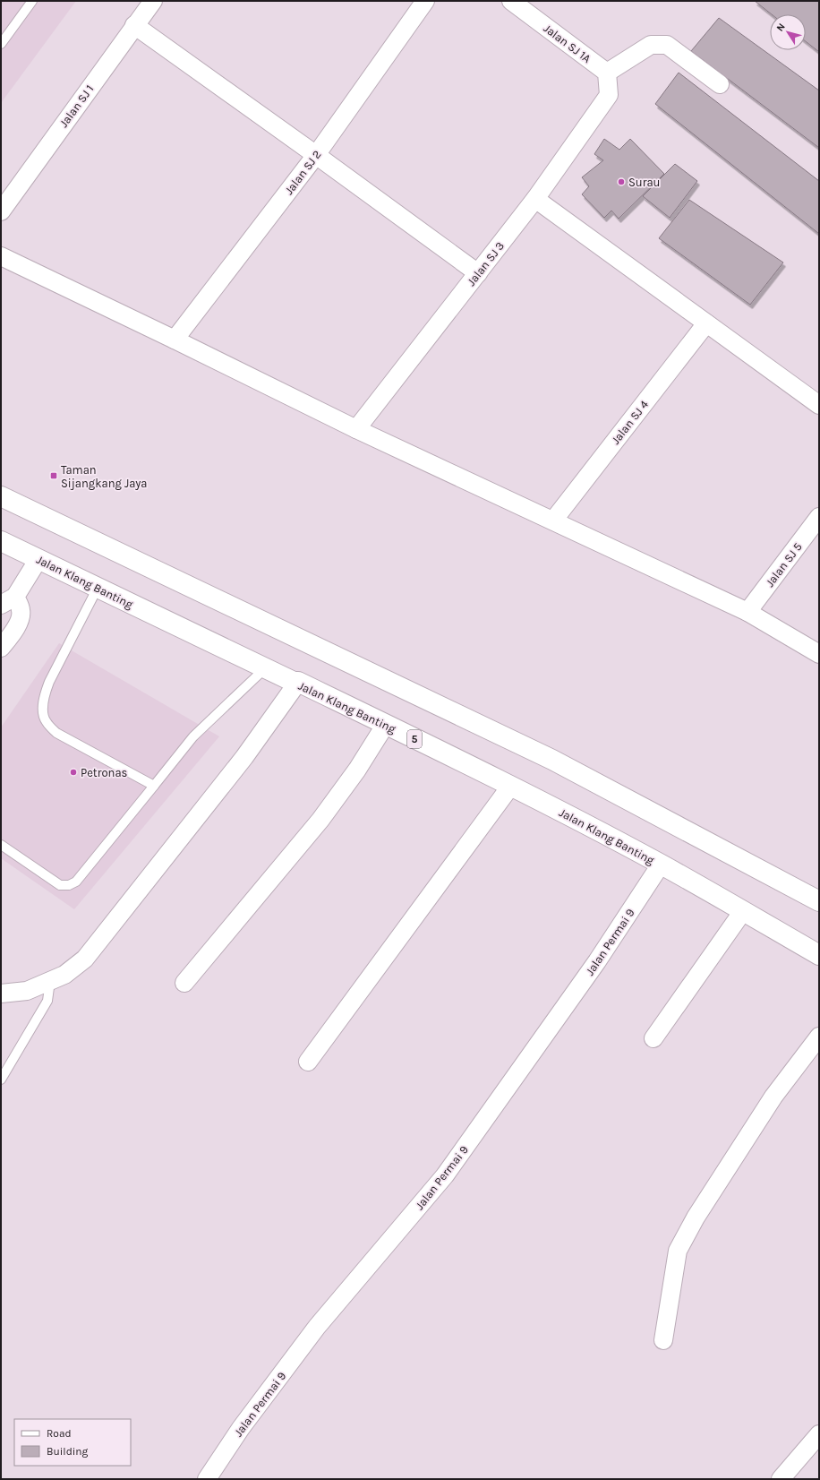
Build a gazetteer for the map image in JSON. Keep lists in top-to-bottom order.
{
  "streets": {
    "highway": ["Jalan Klang Banting", "5"],
    "street": [
      "Jalan SJ 1A",
      "Jalan SJ 1",
      "Jalan SJ 2",
      "Jalan SJ 3",
      "Jalan SJ 4",
      "Jalan SJ 5",
      "Jalan Permai 9"
    ]
  },
  "crossings": [
    ["Jalan SJ 1A", "Jalan SJ 3"],
    ["Jalan Klang Banting", "Jalan Permai 9"]
  ],
  "places": {
    "other": ["Surau", "Petronas"],
    "transit": ["Taman Sijangkang Jaya"]
  },
  "legend": ["Road", "Building"],
  "north": "top left"
}
